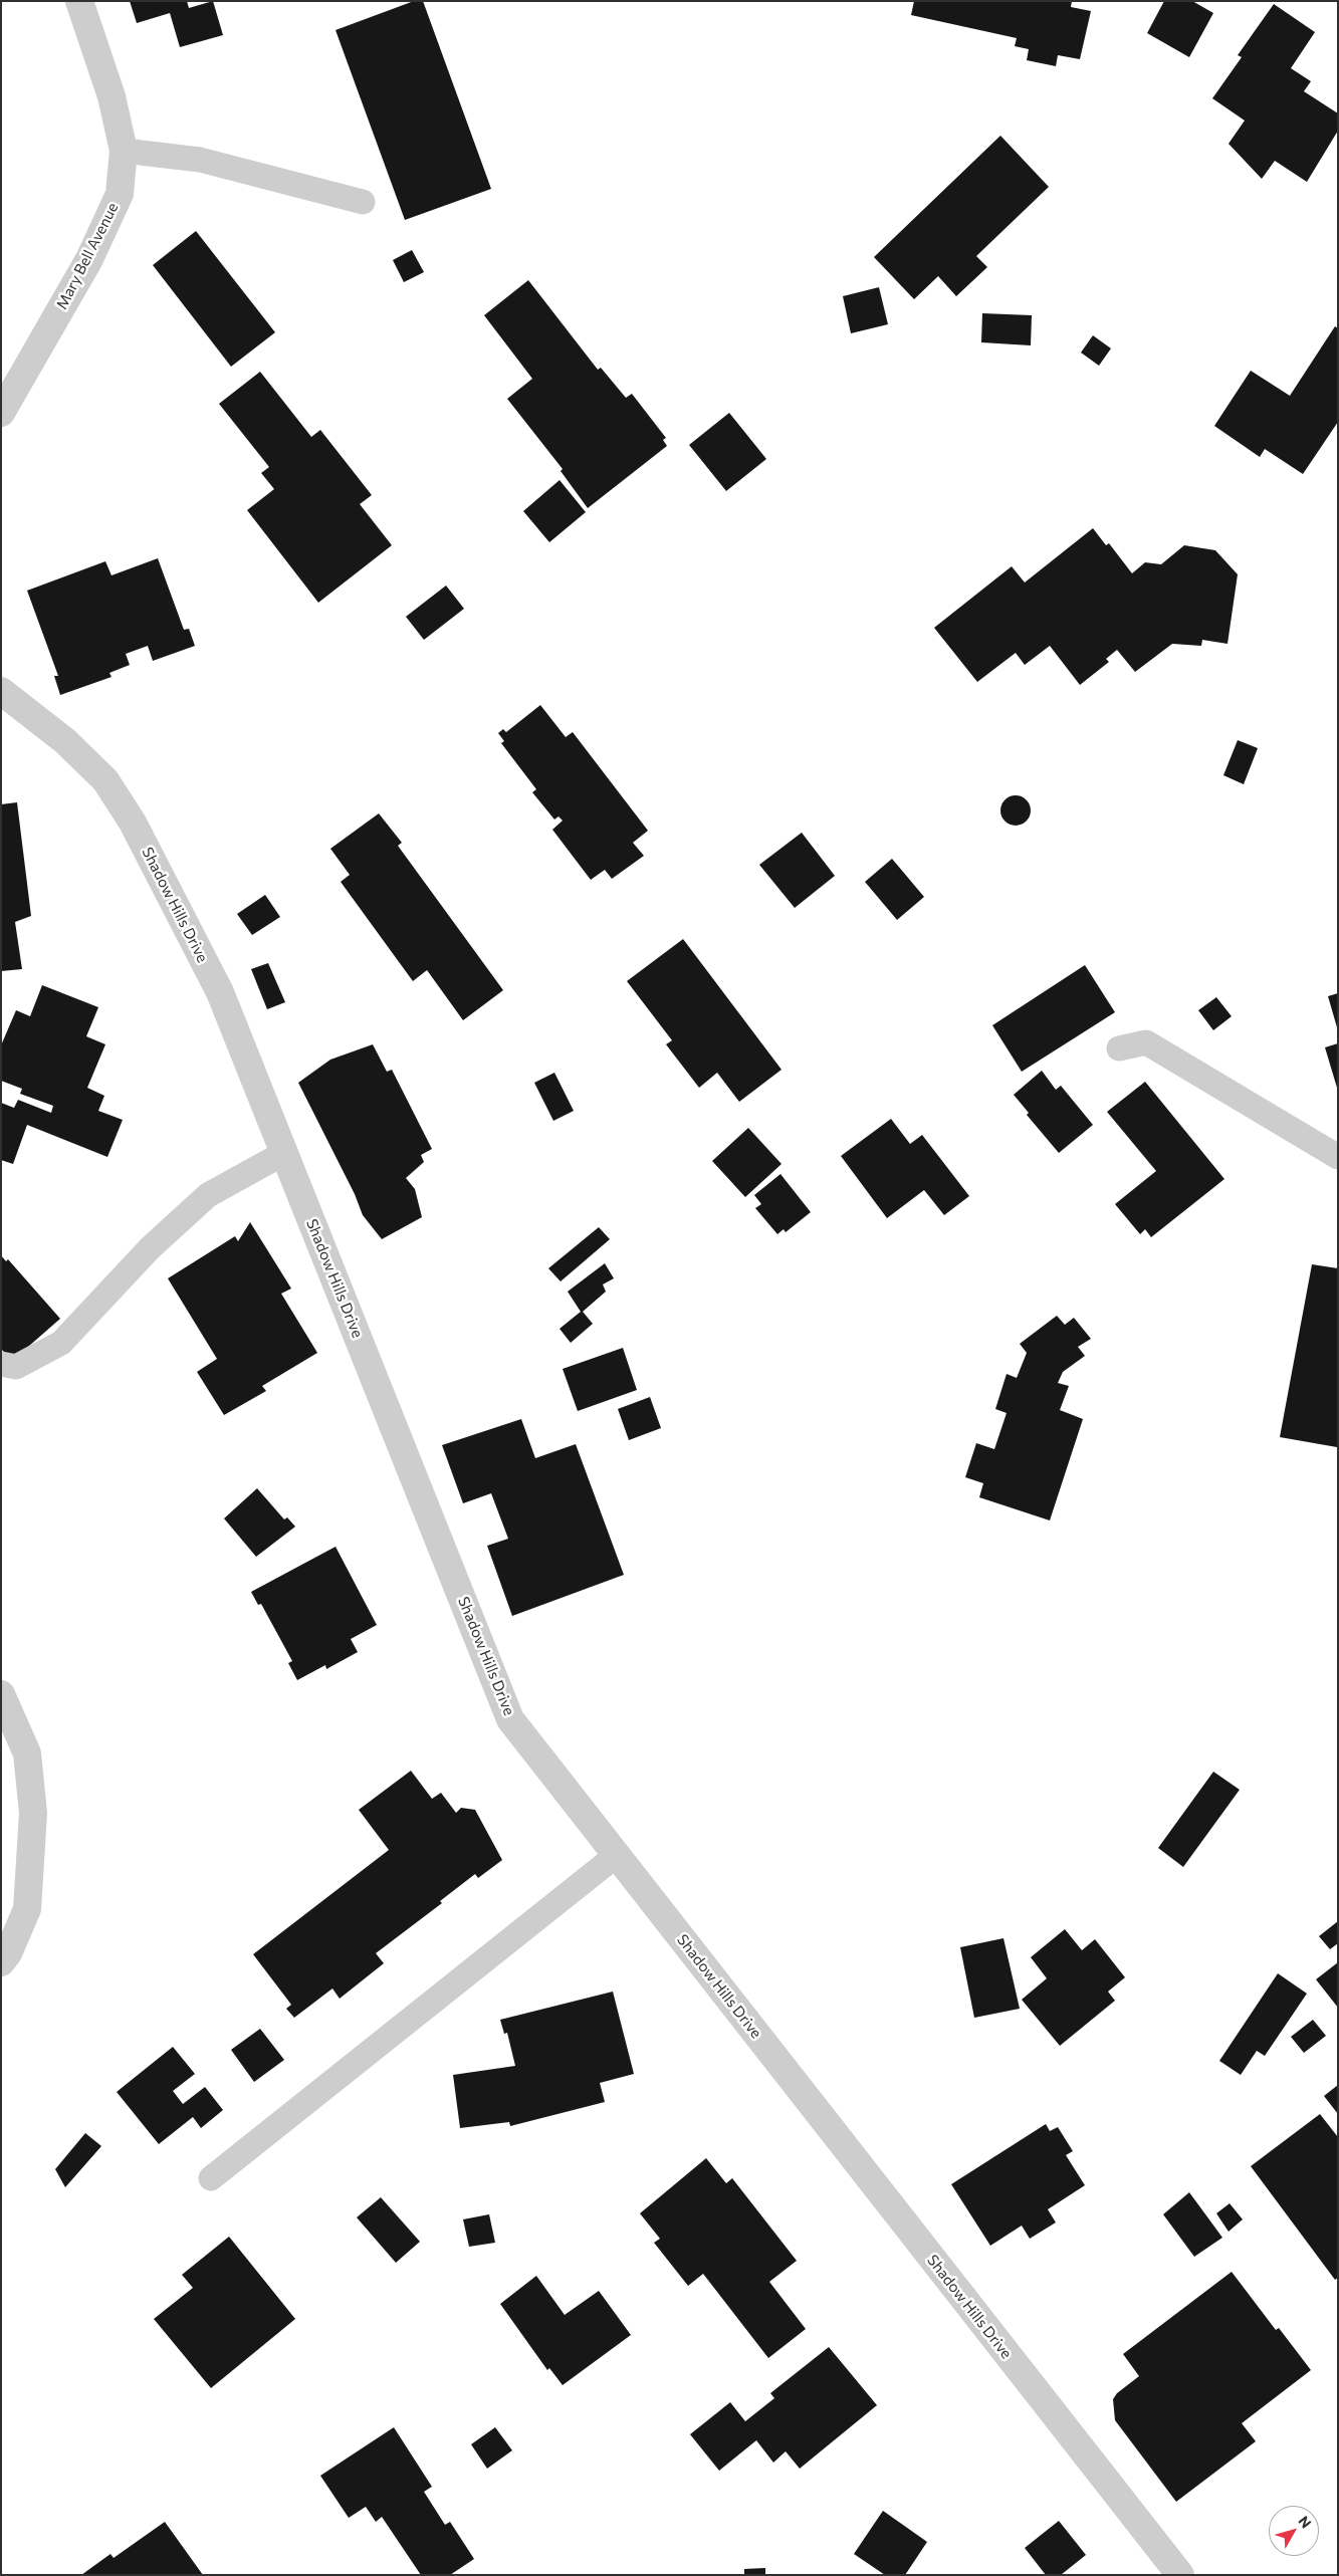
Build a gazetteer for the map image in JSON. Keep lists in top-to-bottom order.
{
  "streets": {
    "street": ["Mary Bell Avenue", "Shadow Hills Drive"]
  },
  "north": "top right"
}
